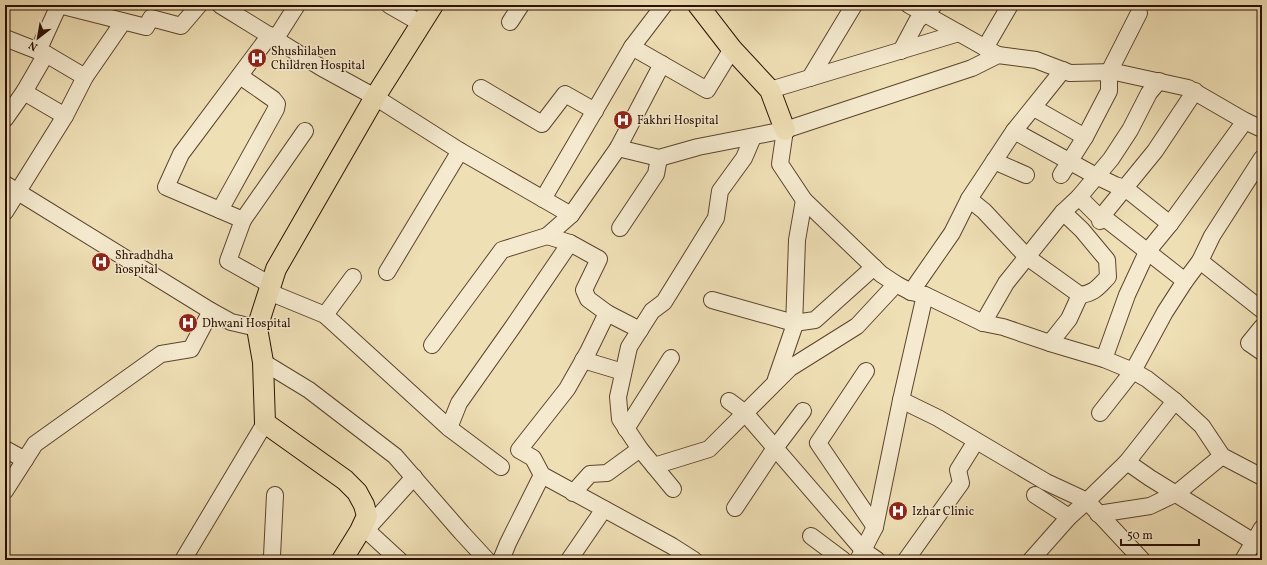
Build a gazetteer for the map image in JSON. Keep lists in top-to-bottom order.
{
  "places": {
    "hospital": [
      "Shushilaben Children Hospital",
      "Fakhri Hospital",
      "Shradhdha hospital",
      "Dhwani Hospital",
      "Izhar Clinic"
    ]
  },
  "scale_bar": "50 m",
  "north": "bottom left"
}
